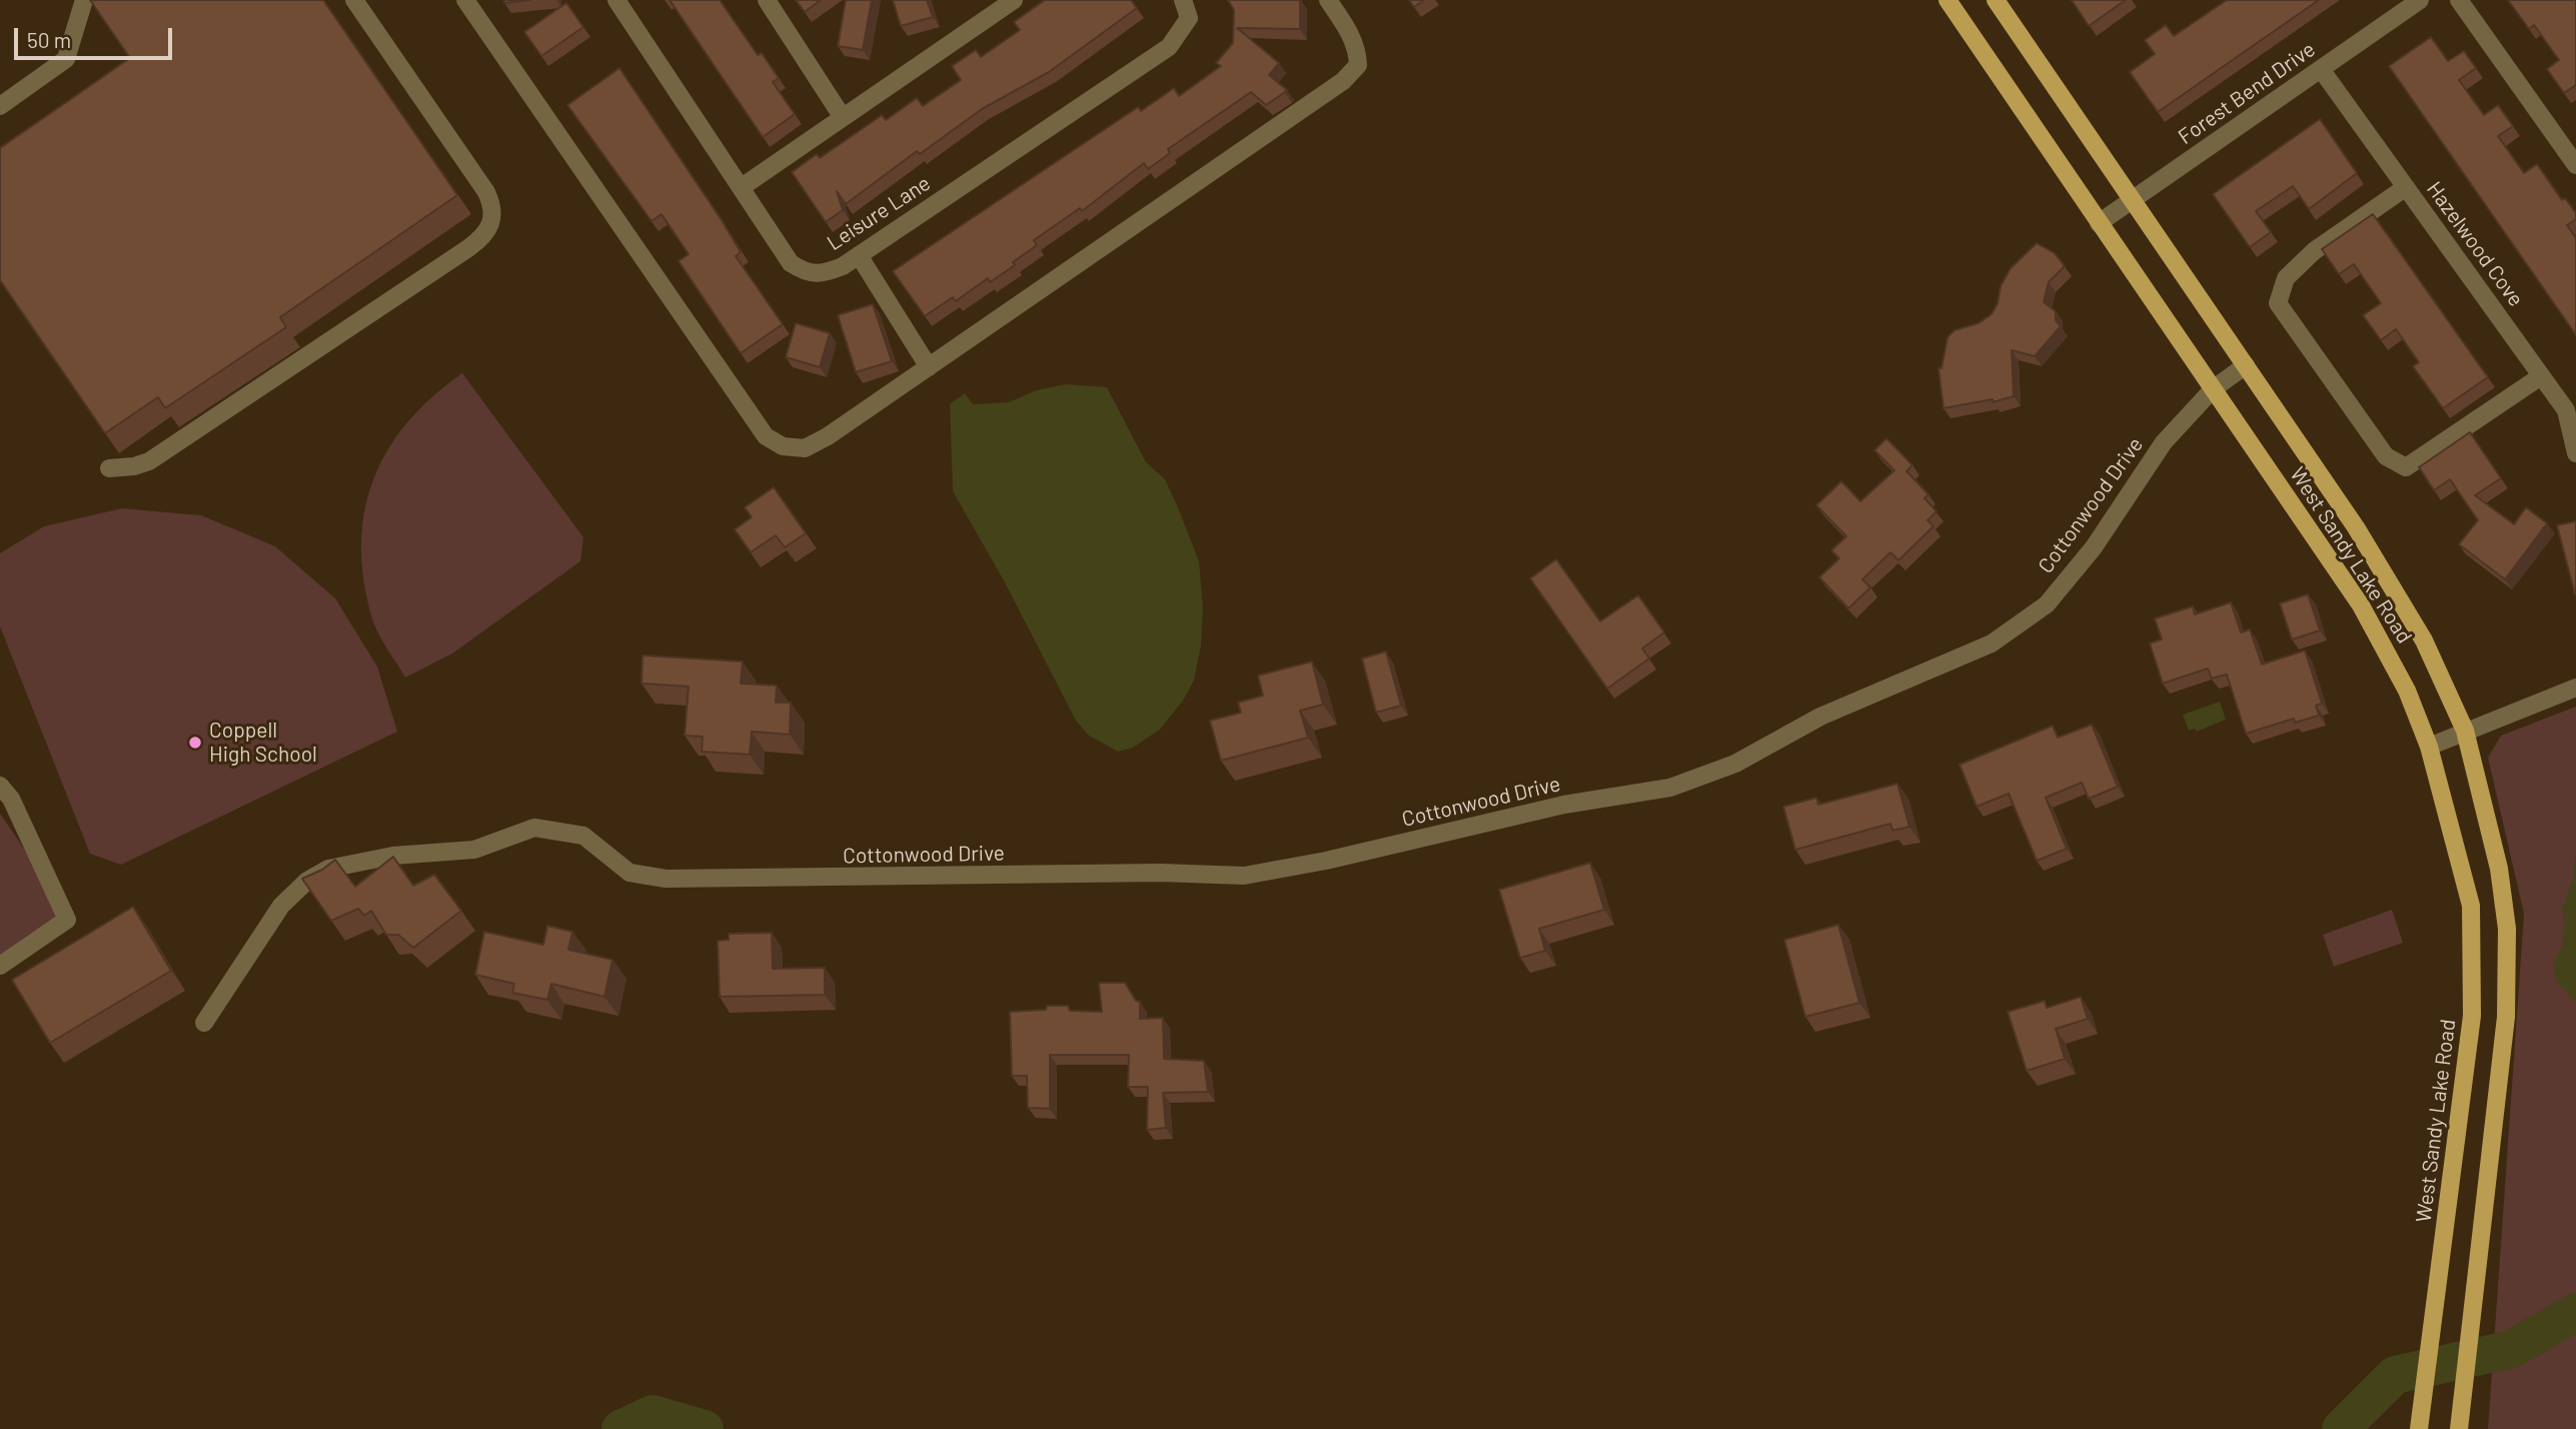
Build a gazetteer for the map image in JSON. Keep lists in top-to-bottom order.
{
  "streets": {
    "main road": ["West Sandy Lake Road"],
    "street": [
      "Forest Bend Drive",
      "Leisure Lane",
      "Hazelwood Cove",
      "Cottonwood Drive"
    ]
  },
  "crossings": [
    ["Forest Bend Drive", "Hazelwood Cove"],
    ["Forest Bend Drive", "West Sandy Lake Road"],
    ["Cottonwood Drive", "West Sandy Lake Road"]
  ],
  "places": ["Coppell High School"],
  "scale_bar": "50 m"
}
